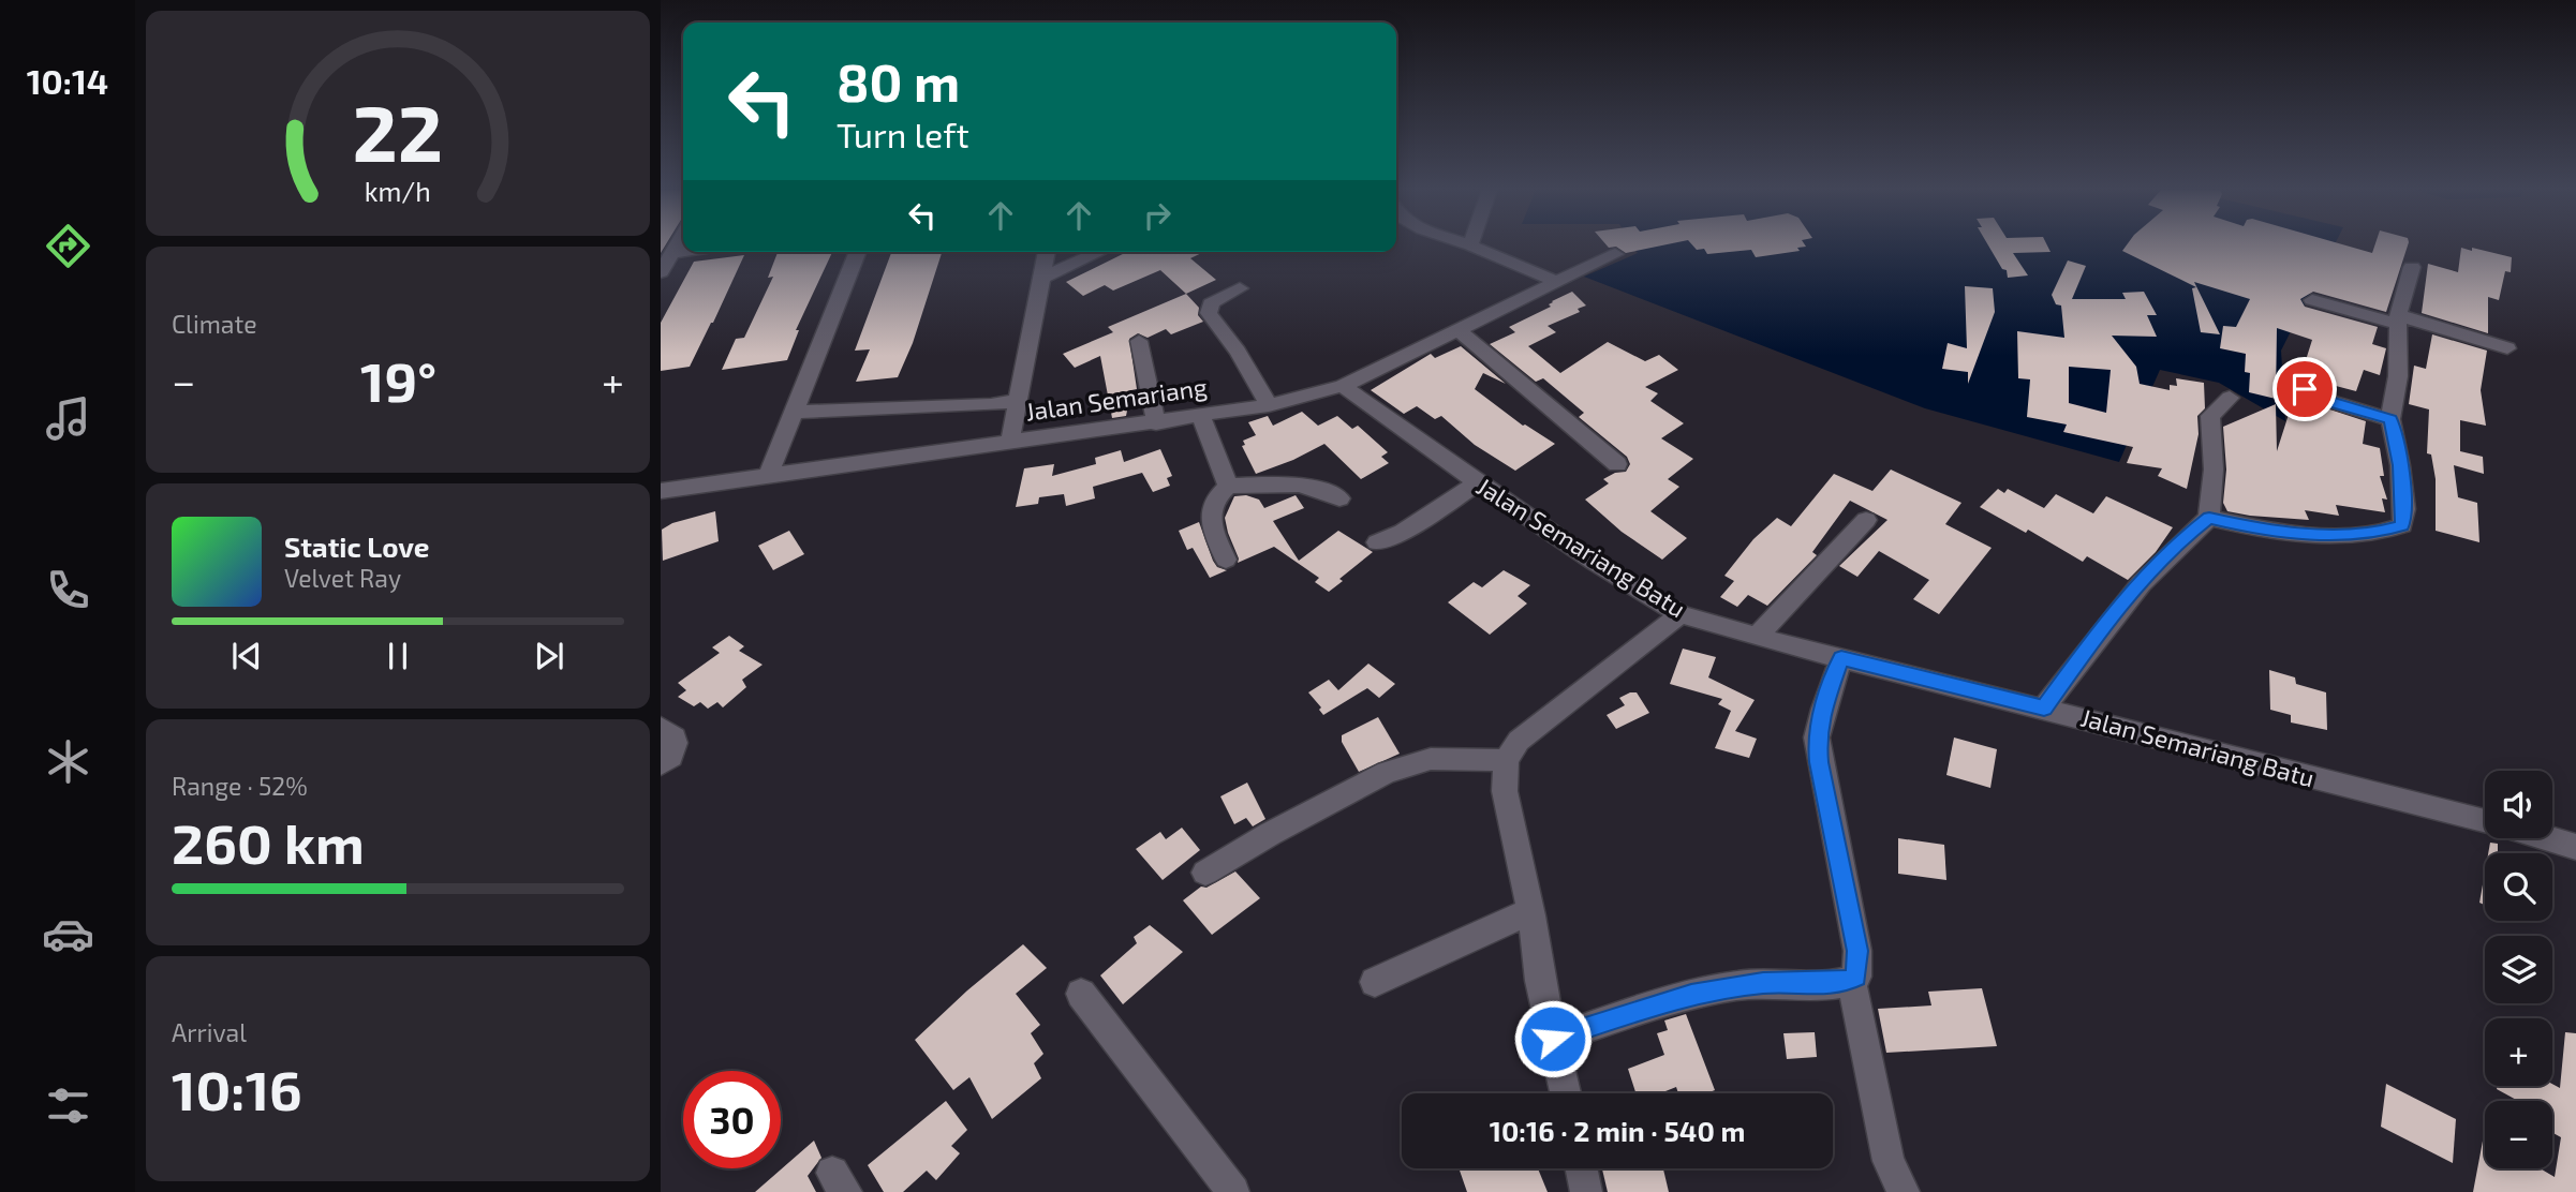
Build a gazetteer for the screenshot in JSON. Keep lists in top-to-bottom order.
{
  "streets": {
    "street": ["Jalan Semariang", "Jalan Semariang Batu"]
  },
  "crossings": [
    ["Jalan Semariang", "Jalan Semariang Batu"]
  ],
  "page": {
    "tabs": "10:14",
    "turn": ["80 m", "Turn left"],
    "tile": [
      "Climate",
      ["Range · 52%", "260 km"],
      ["Arrival", "10:16"]
    ],
    "heat": ["−", "19°", "+"],
    "song": ["Static Love", "Velvet Ray"],
    "map_buttons": ["+", "−"],
    "limit": "30",
    "trip": "10:16 · 2 min · 540 m",
    "gauge": ["22", "km/h"]
  }
}
